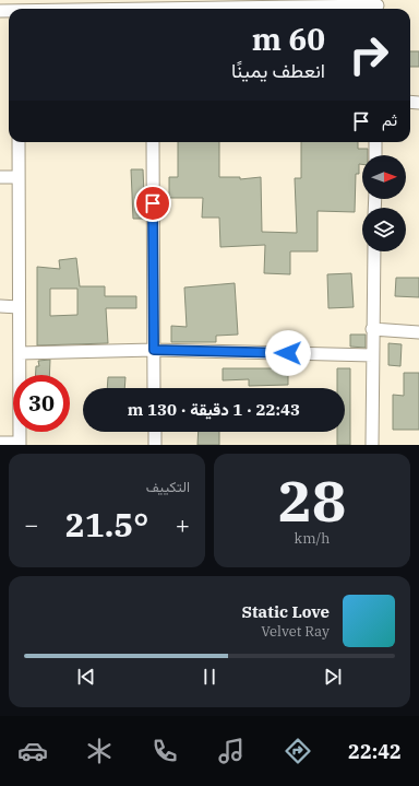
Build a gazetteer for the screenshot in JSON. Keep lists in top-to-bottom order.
{
  "north": "right",
  "page": {
    "turn": ["60 m", "انعطف يمينًا"],
    "then": "ثم",
    "limit": "30",
    "trip": "22:43 · 1 دقيقة · 130 m",
    "tile": [
      ["28", "km/h"],
      "التكييف"
    ],
    "heat": ["−", "21.5°", "+"],
    "song": ["Static Love", "Velvet Ray"],
    "tabs": "22:42"
  }
}
